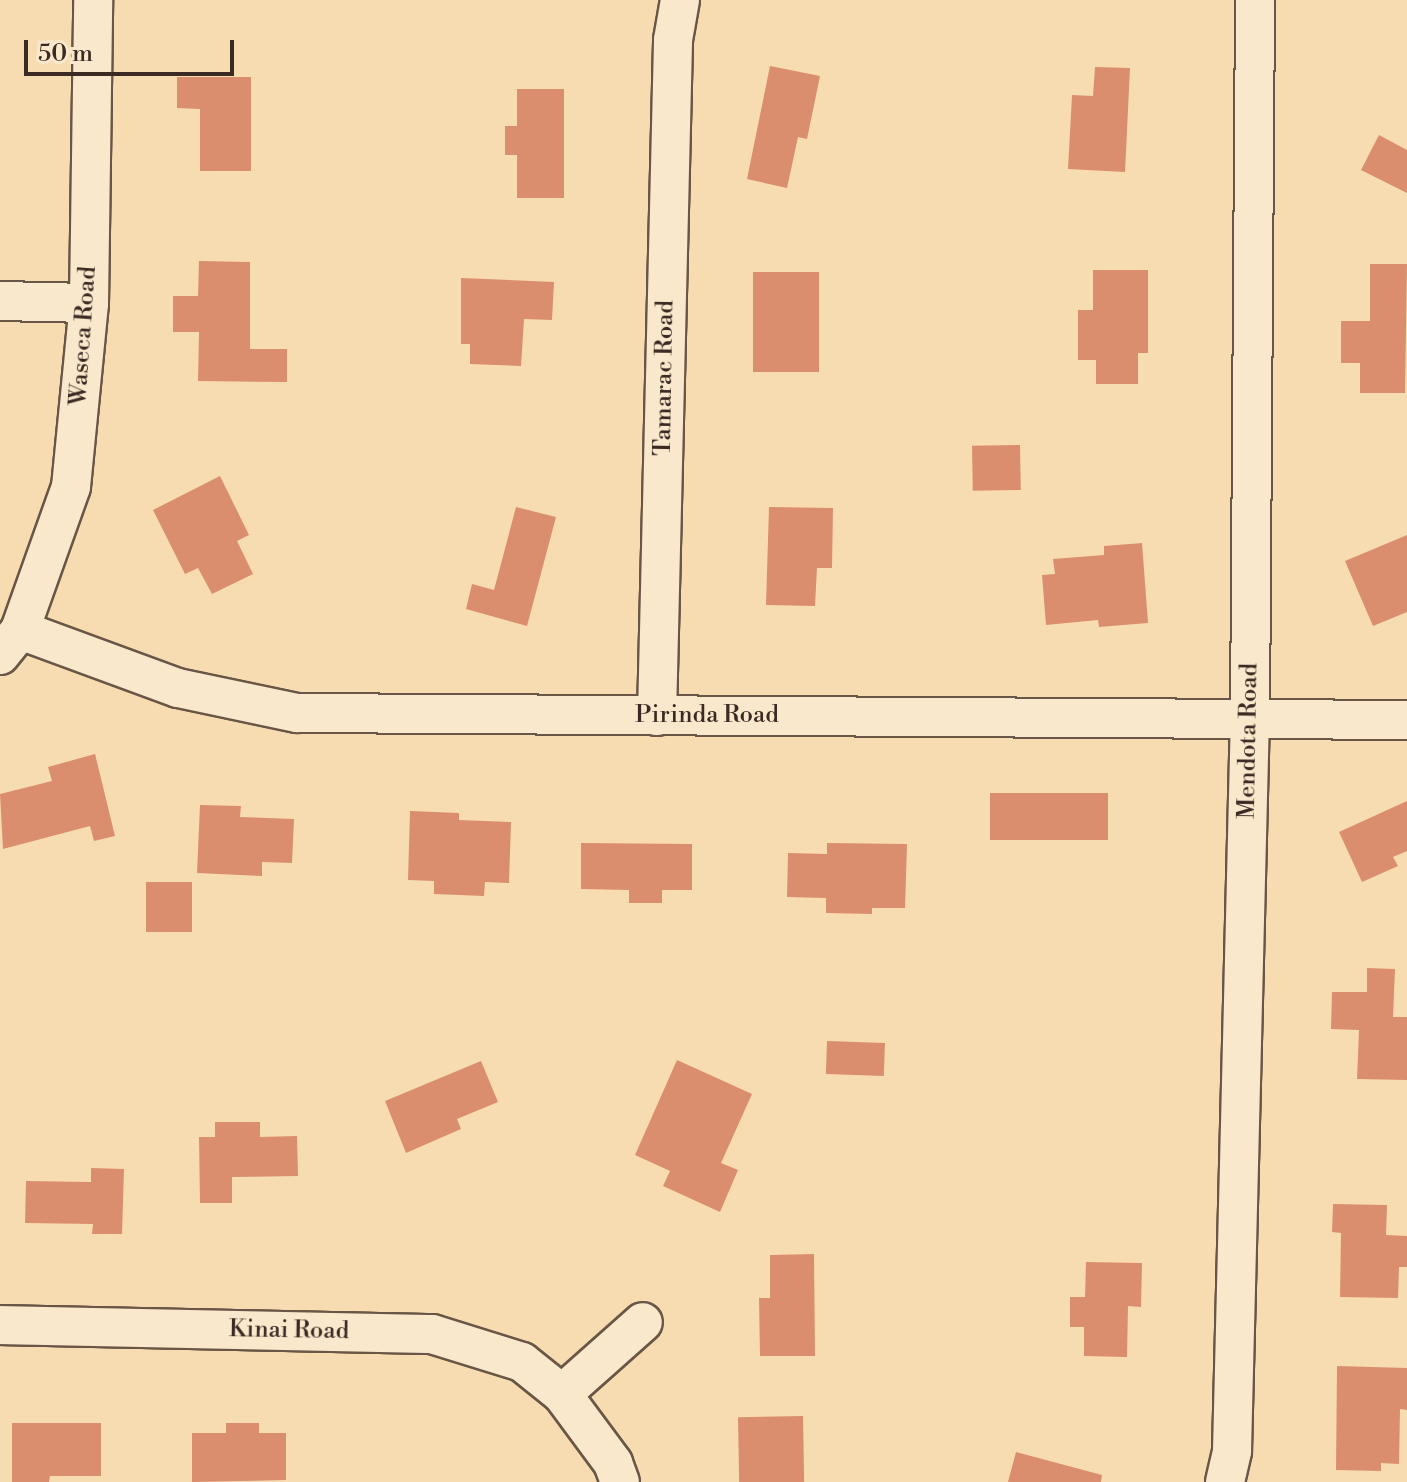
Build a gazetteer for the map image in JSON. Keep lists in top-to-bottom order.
{
  "streets": {
    "street": [
      "Waseca Road",
      "Tamarac Road",
      "Pirinda Road",
      "Mendota Road",
      "Kinai Road"
    ]
  },
  "crossings": [
    ["Waseca Road", "Pirinda Road"],
    ["Tamarac Road", "Pirinda Road"],
    ["Pirinda Road", "Mendota Road"]
  ],
  "scale_bar": "50 m"
}
